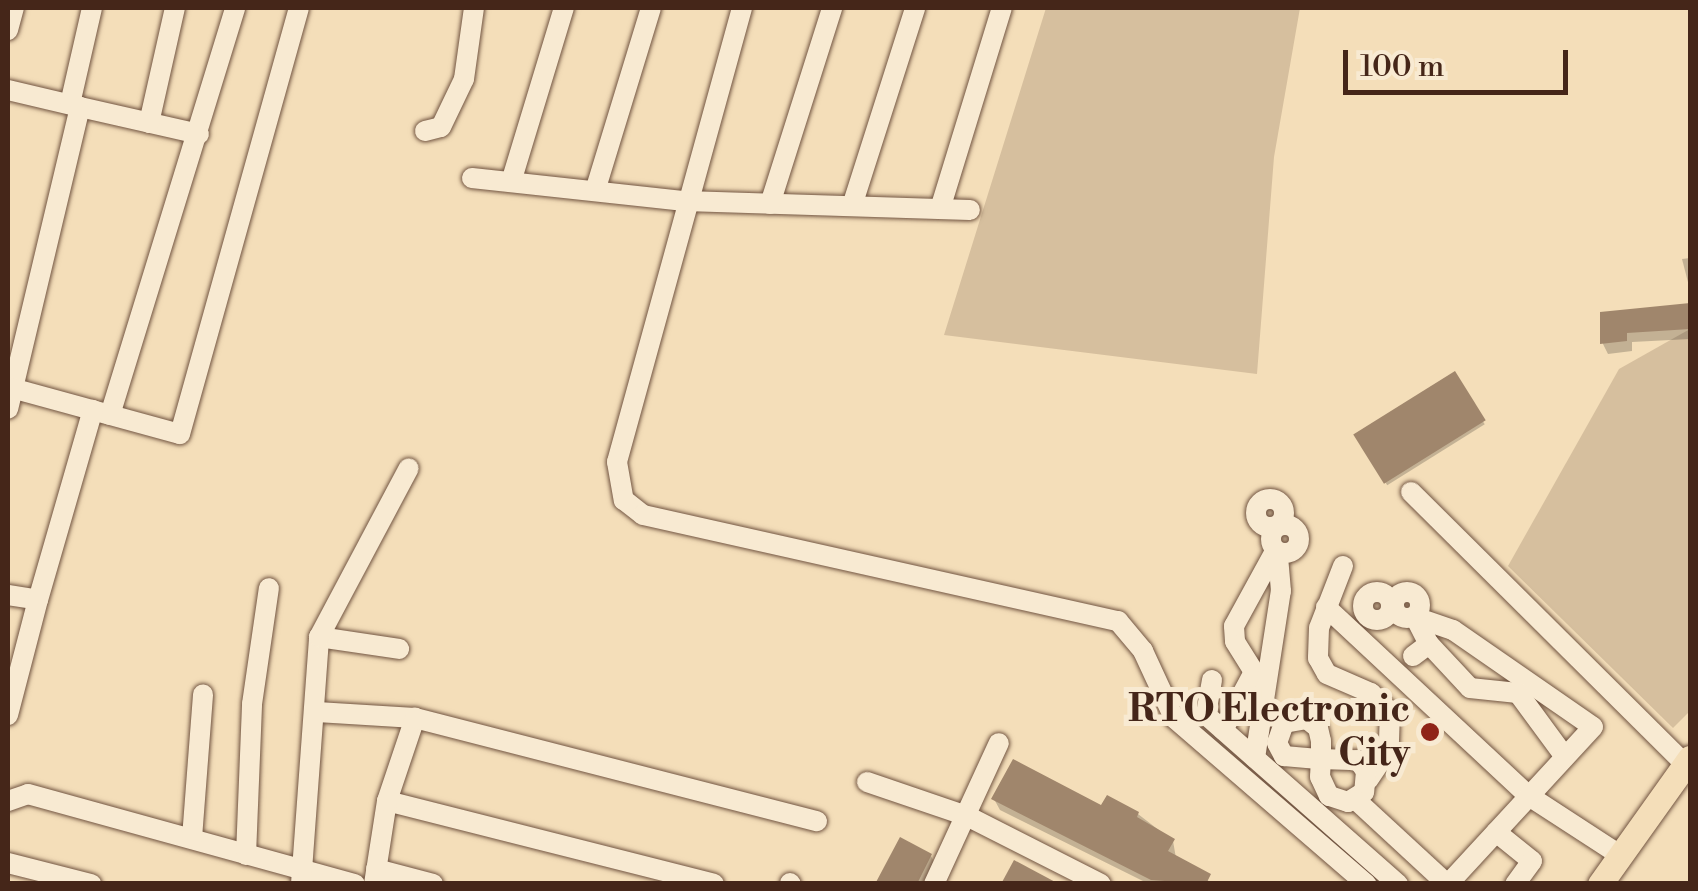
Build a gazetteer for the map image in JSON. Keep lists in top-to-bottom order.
{
  "places": ["RTO Electronic City"],
  "scale_bar": "100 m"
}
